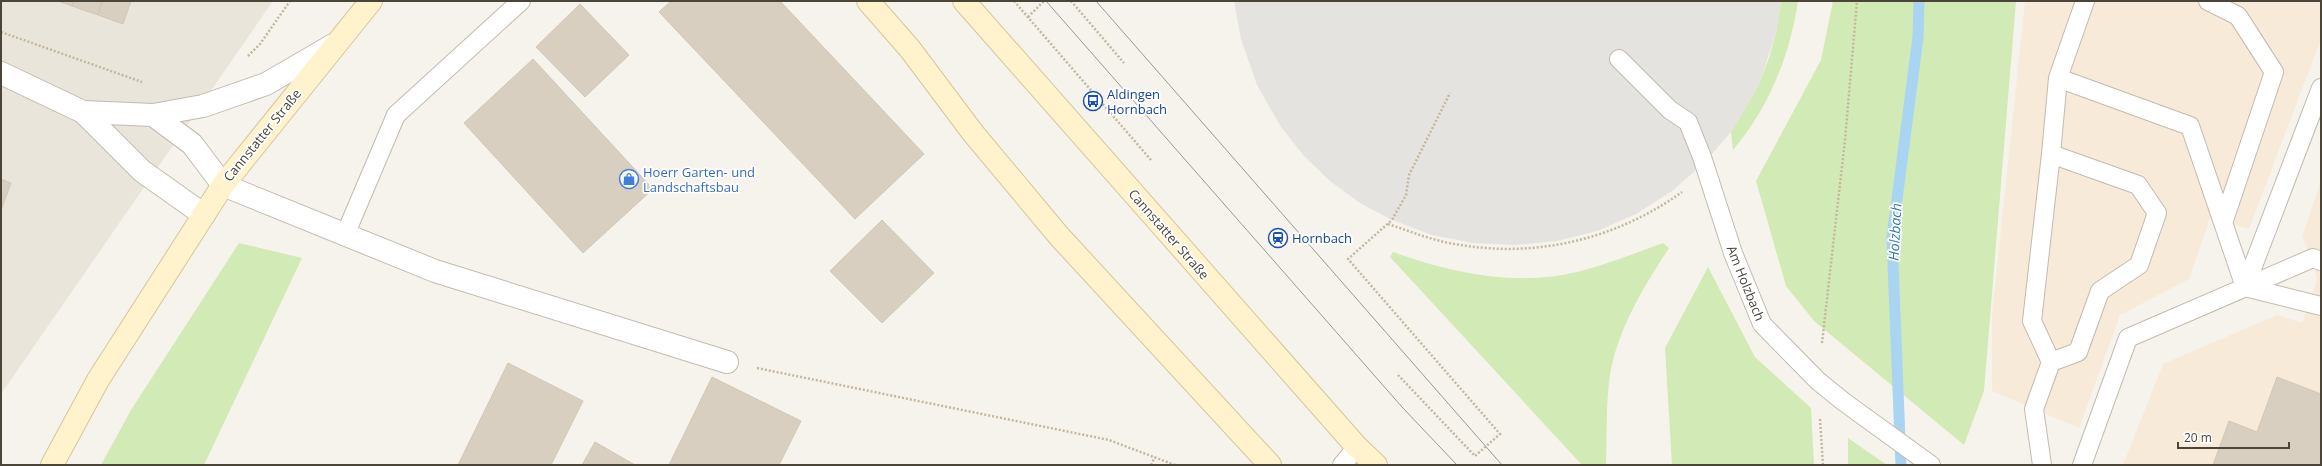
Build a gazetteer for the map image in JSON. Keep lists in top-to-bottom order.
{
  "streets": {
    "main road": ["Cannstatter Straße"],
    "lane": ["Am Holzbach"]
  },
  "water": ["Holzbach"],
  "places": {
    "bus stop": ["Aldingen Hornbach"],
    "shop": ["Hoerr Garten- und Landschaftsbau"],
    "station": ["Hornbach"]
  },
  "scale_bar": "20 m"
}
